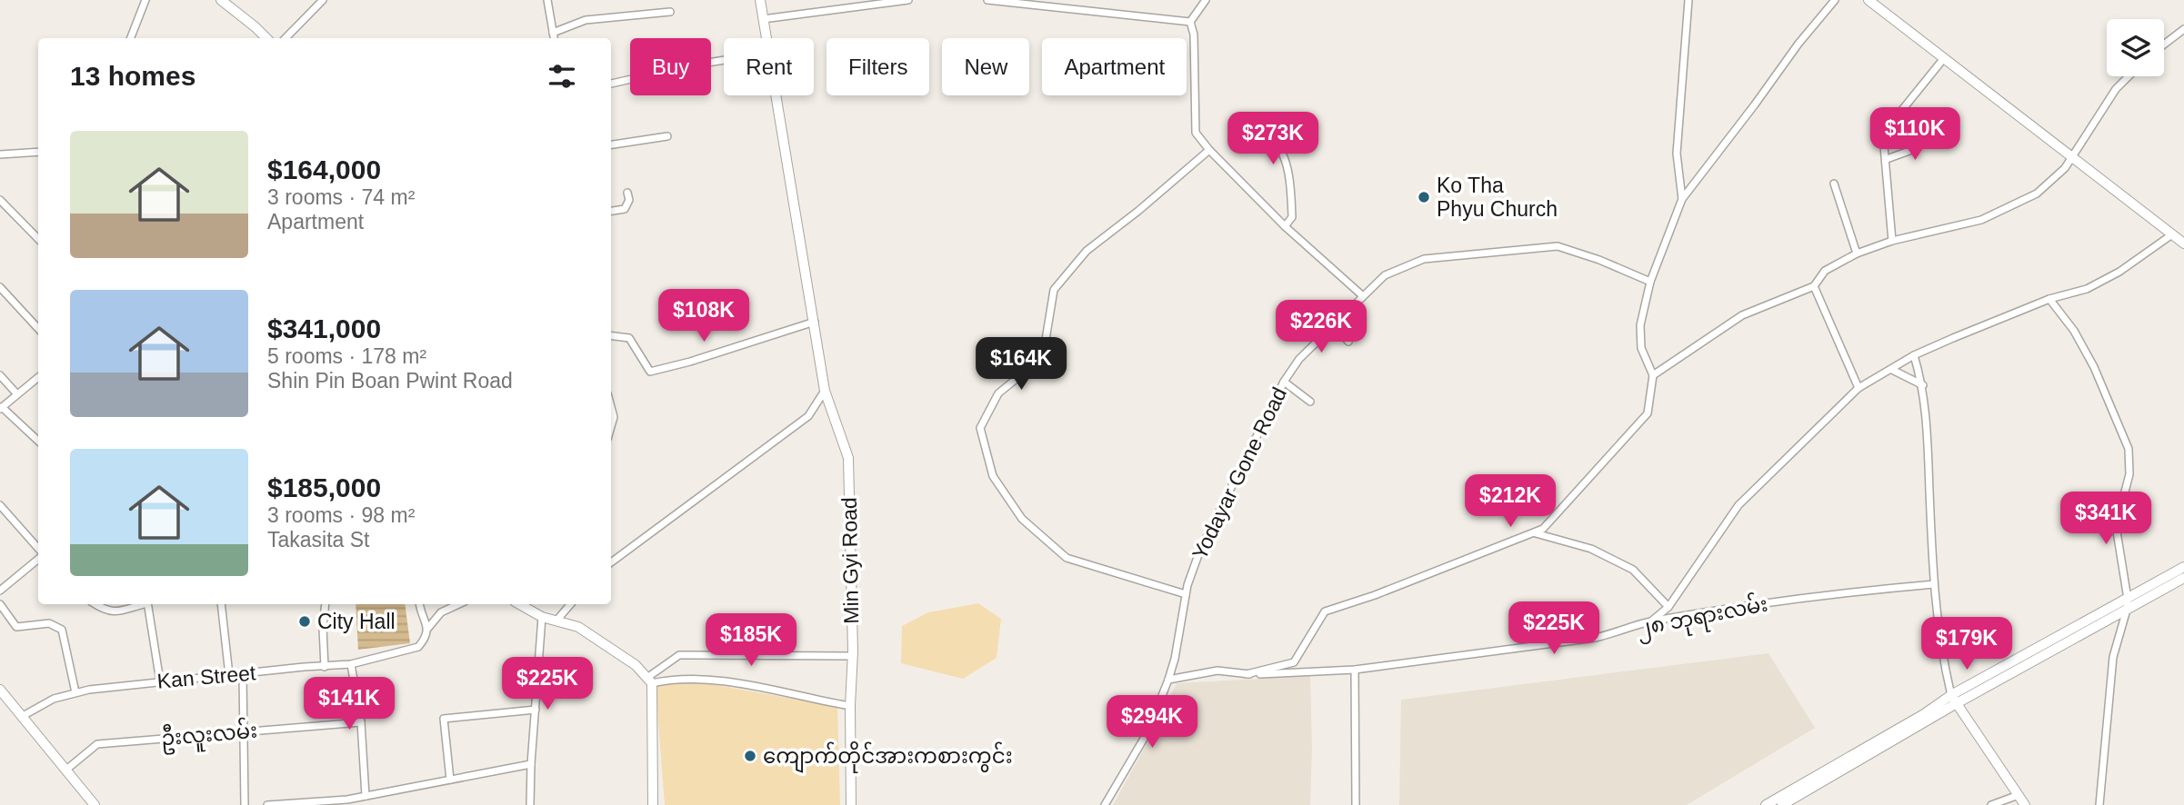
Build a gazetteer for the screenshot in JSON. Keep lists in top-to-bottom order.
{
  "streets": {
    "main road": ["Min Gyi Road"],
    "street": [
      "Yodayar Gone Road",
      "၂၈ ဘုရားလမ်း",
      "Kan Street",
      "ဦးလူးလမ်း"
    ]
  },
  "crossings": [
    ["Yodayar Gone Road", "၂၈ ဘုရားလမ်း"]
  ],
  "places": ["Ko Tha Phyu Church", "City Hall", "ကျောက်တိုင်အားကစားကွင်း"],
  "page": {
    "chip": [
      "Buy",
      "Rent",
      "Filters",
      "New",
      "Apartment"
    ],
    "heading": "13 homes",
    "price": [
      "$110K",
      "$273K",
      "$108K",
      "$226K",
      "$164K",
      "$212K",
      "$341K",
      "$225K",
      "$185K",
      "$179K",
      "$225K",
      "$141K",
      "$294K"
    ],
    "list": [
      {
        "name": "$164,000",
        "note": "3 rooms · 74 m² · Apartment"
      },
      {
        "name": "$341,000",
        "note": "5 rooms · 178 m² · Shin Pin Boan Pwint Road"
      },
      {
        "name": "$185,000",
        "note": "3 rooms · 98 m² · Takasita St"
      }
    ]
  }
}
